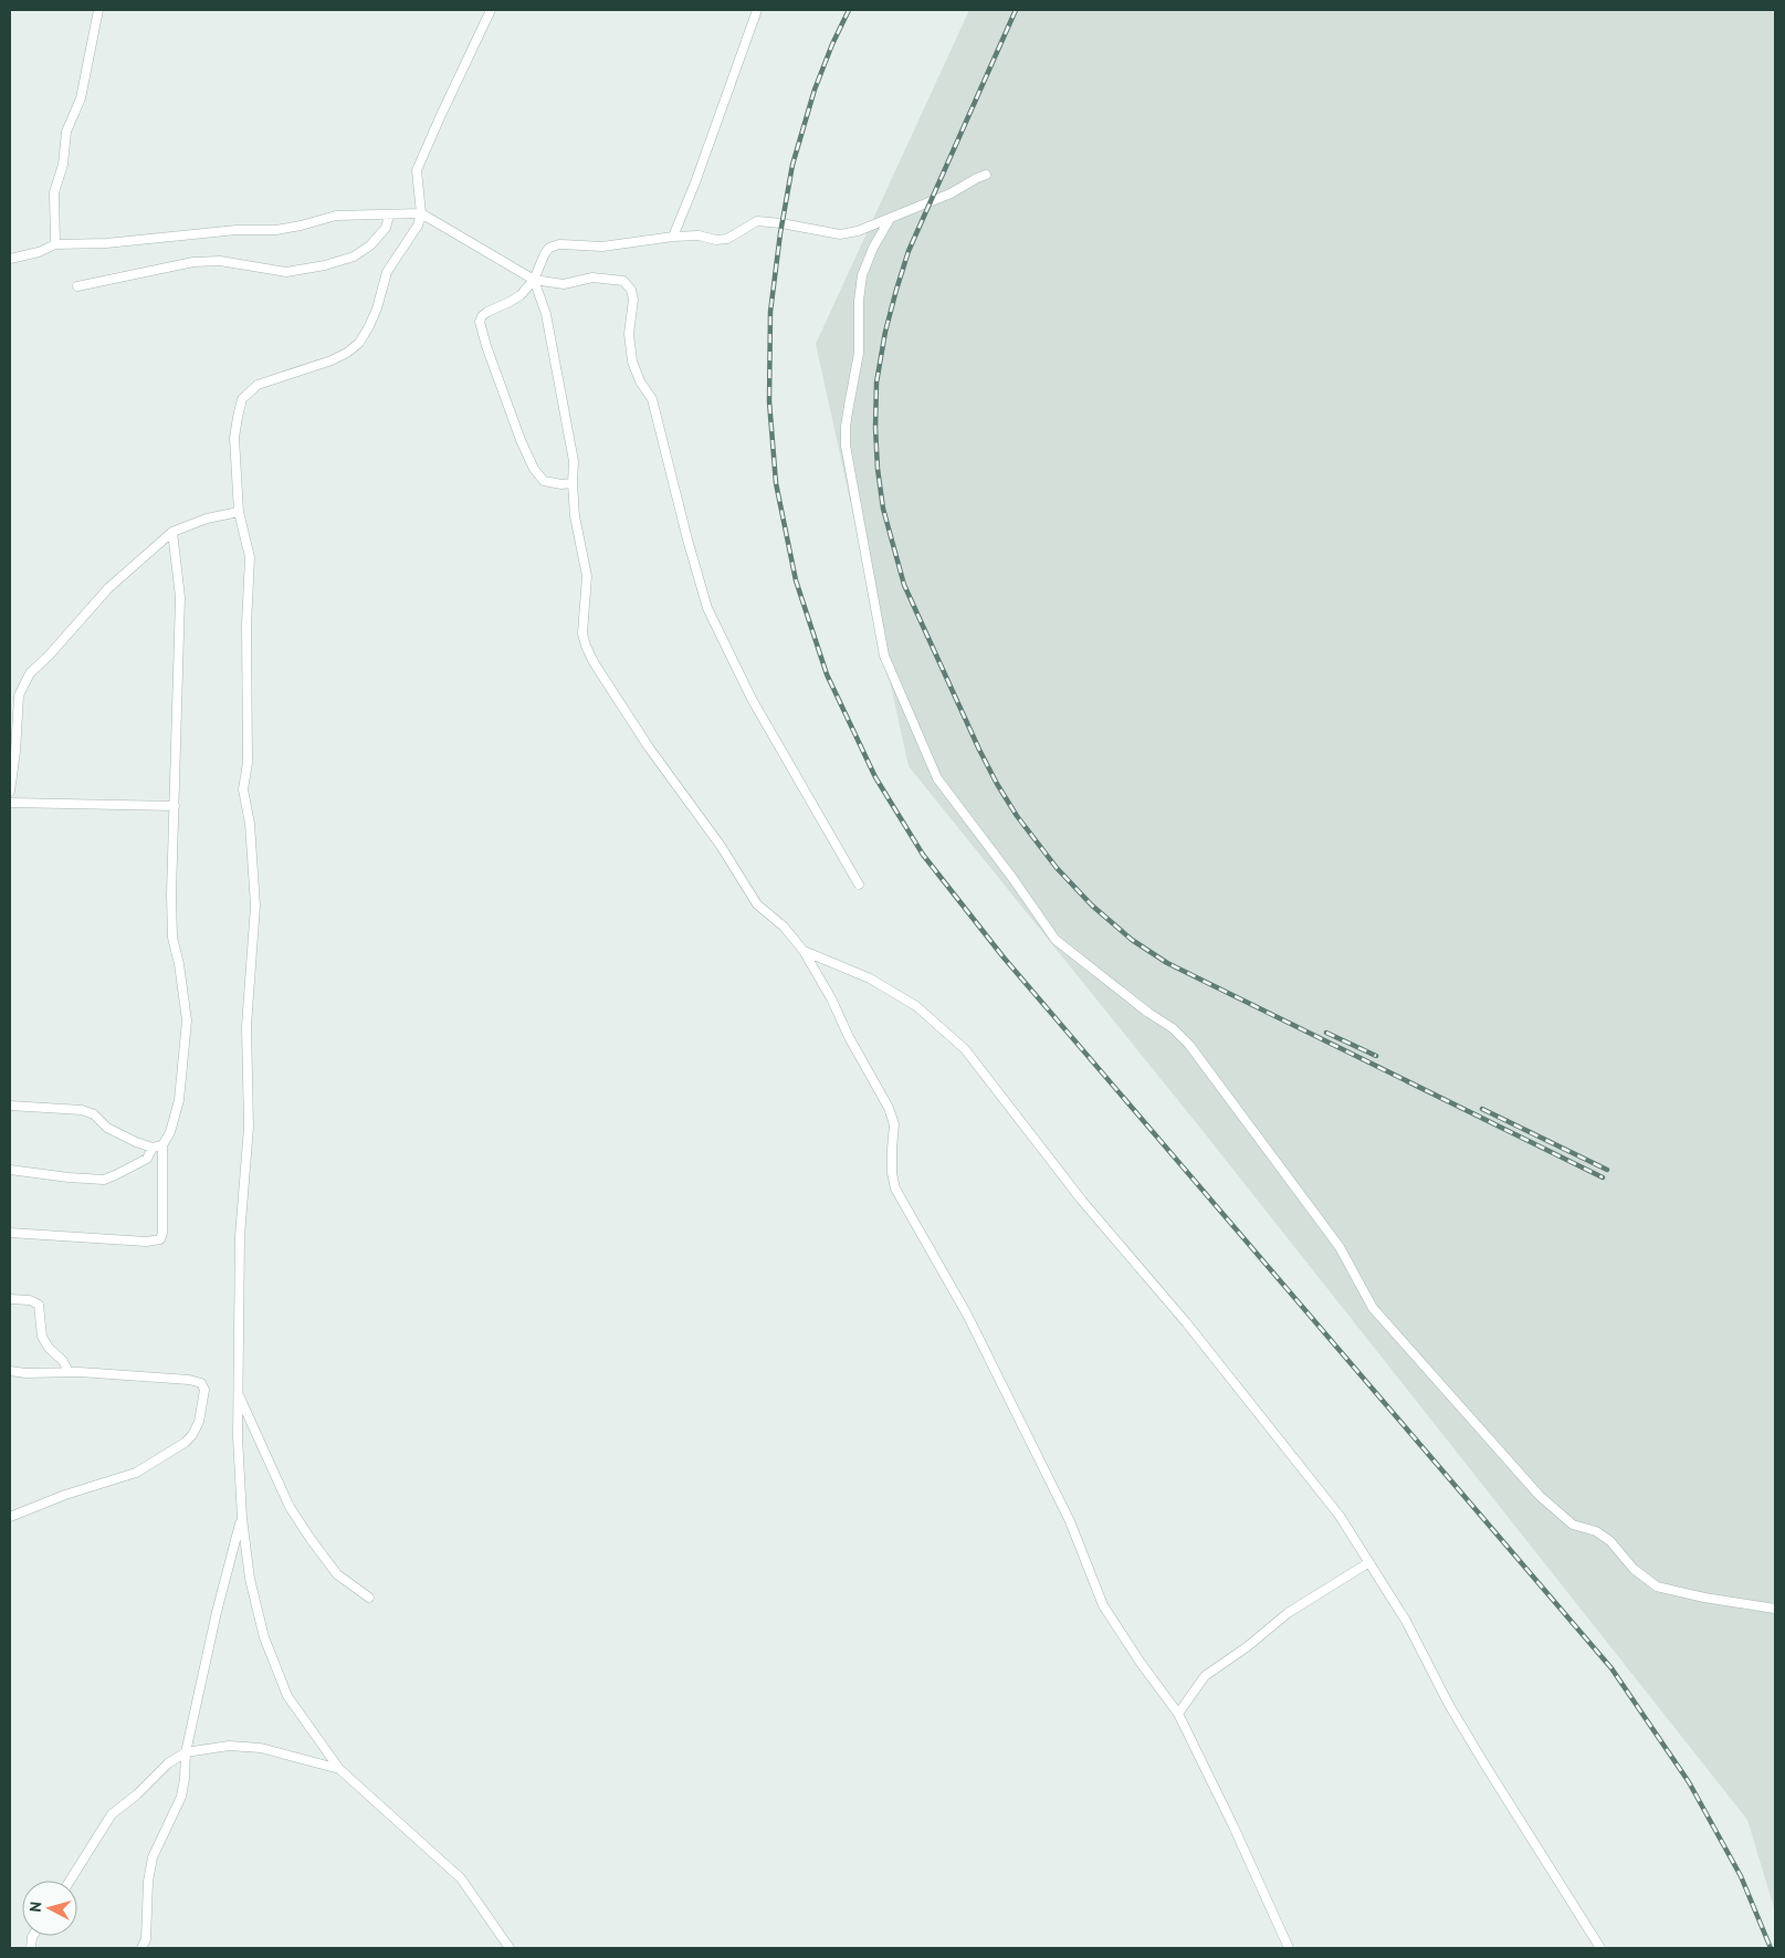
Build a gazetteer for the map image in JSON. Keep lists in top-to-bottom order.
{
  "north": "left"
}
